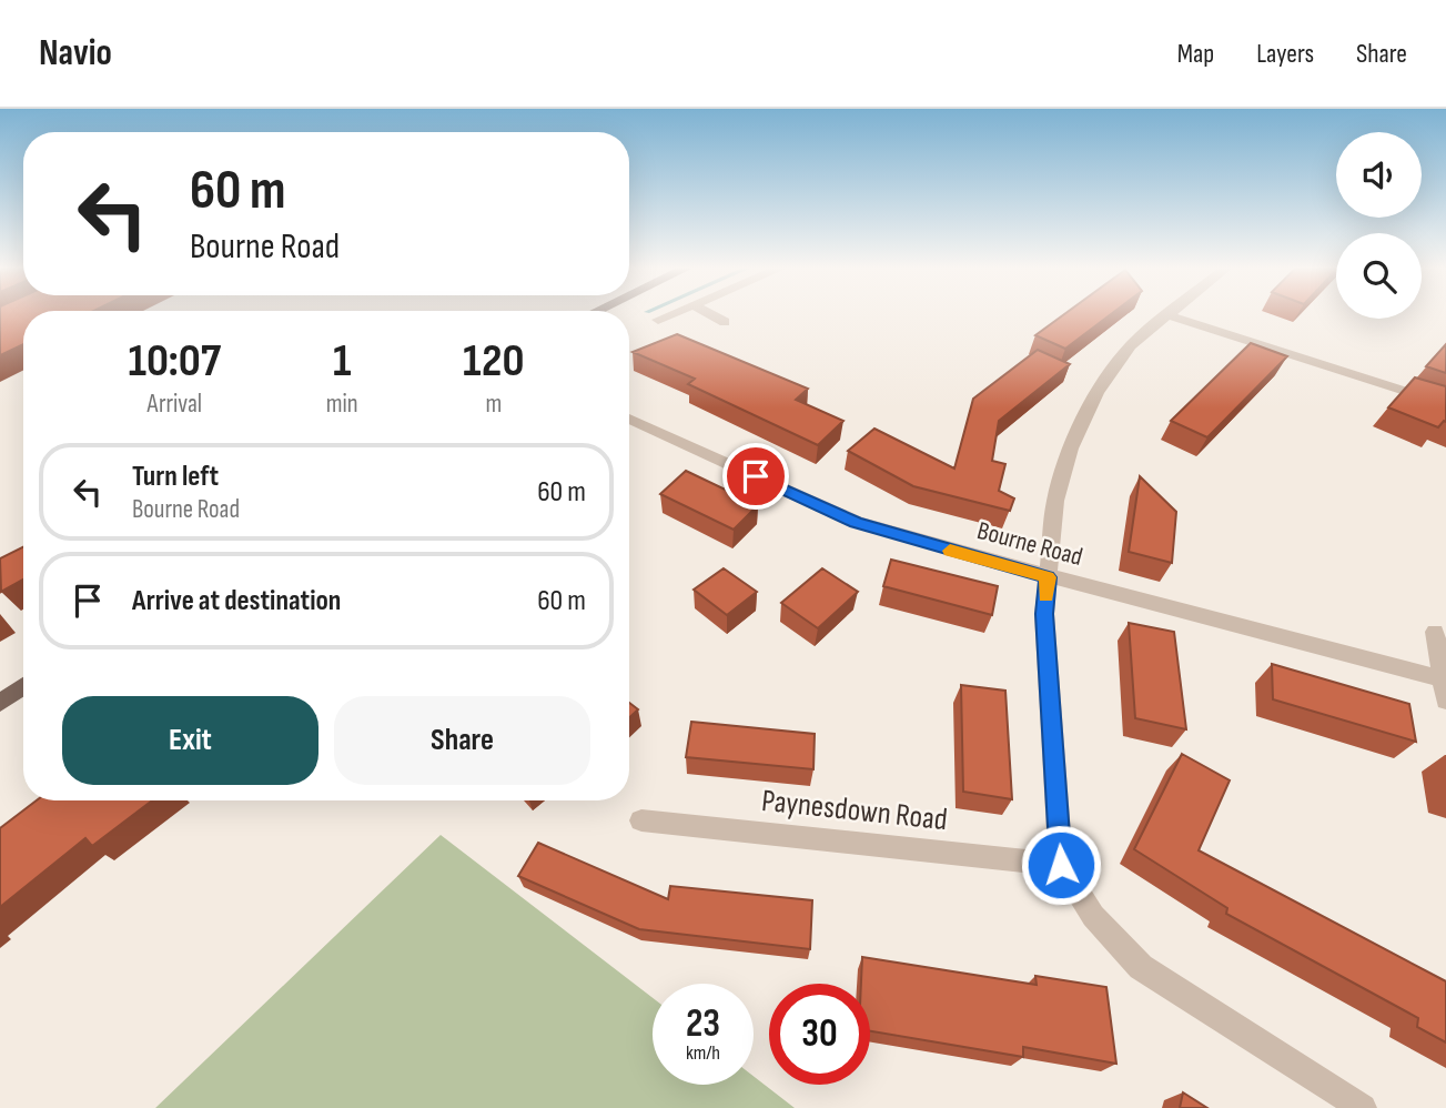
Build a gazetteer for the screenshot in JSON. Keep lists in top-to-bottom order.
{
  "streets": {
    "street": ["Bourne Road", "Paynesdown Road"]
  },
  "page": {
    "header": "Navio",
    "nav": ["Map", "Layers", "Share"],
    "turn": ["60 m", "Bourne Road"],
    "eta": [
      "10:07",
      "Arrival",
      "1",
      "min",
      "120",
      "m"
    ],
    "list": [
      {
        "name": "Turn left",
        "note": "Bourne Road",
        "value": "60 m"
      },
      {
        "name": "Arrive at destination",
        "value": "60 m"
      }
    ],
    "buttons": ["Exit", "Share"],
    "speed": "23 km/h",
    "limit": "30"
  }
}
